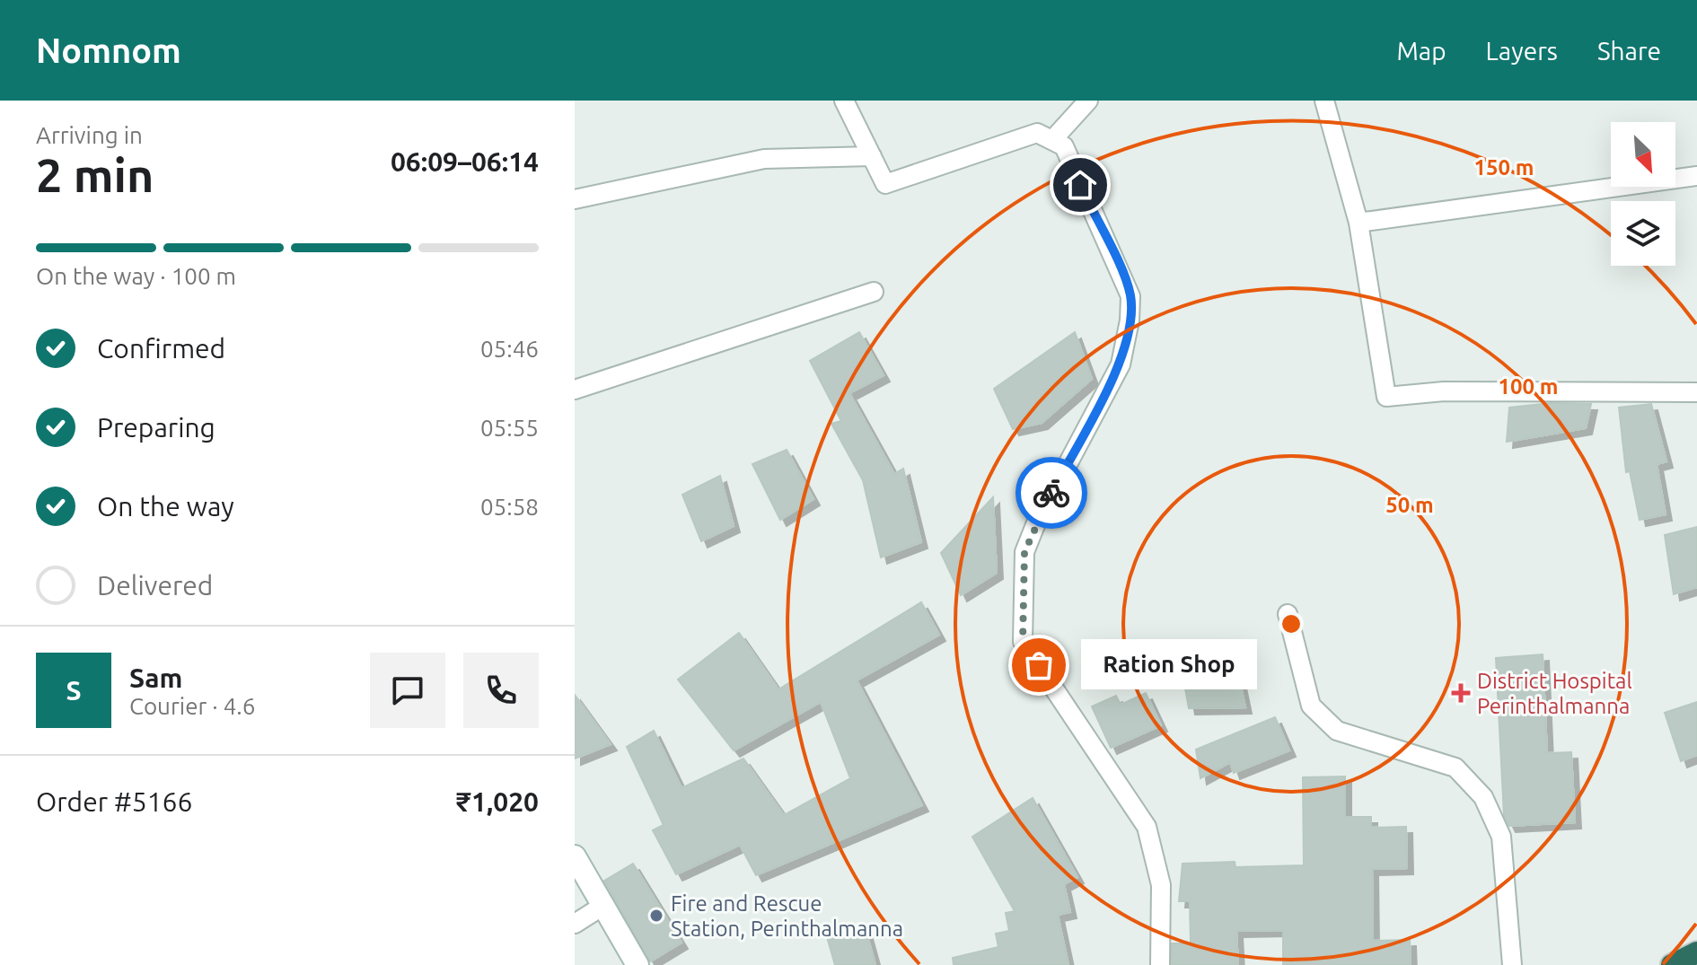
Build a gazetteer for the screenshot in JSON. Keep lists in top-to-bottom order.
{
  "places": {
    "other": ["Ration Shop", "Fire and Rescue Station, Perinthalmanna"],
    "health": ["District Hospital Perinthalmanna"]
  },
  "north": "bottom right",
  "page": {
    "header": "Nomnom",
    "nav": ["Map", "Layers", "Share"],
    "heading": ["2 min", "Arriving in", "06:09–06:14"],
    "panel": [
      "Sam",
      "Courier · 4.6",
      "Order #5166",
      "₹1,020"
    ],
    "bar": "On the way · 100 m",
    "list": [
      ["Confirmed", "05:46"],
      ["Preparing", "05:55"],
      ["On the way", "05:58"],
      "Delivered"
    ],
    "bubble": "Ration Shop",
    "round": "S"
  },
  "rings": ["150 m", "100 m", "50 m"]
}
